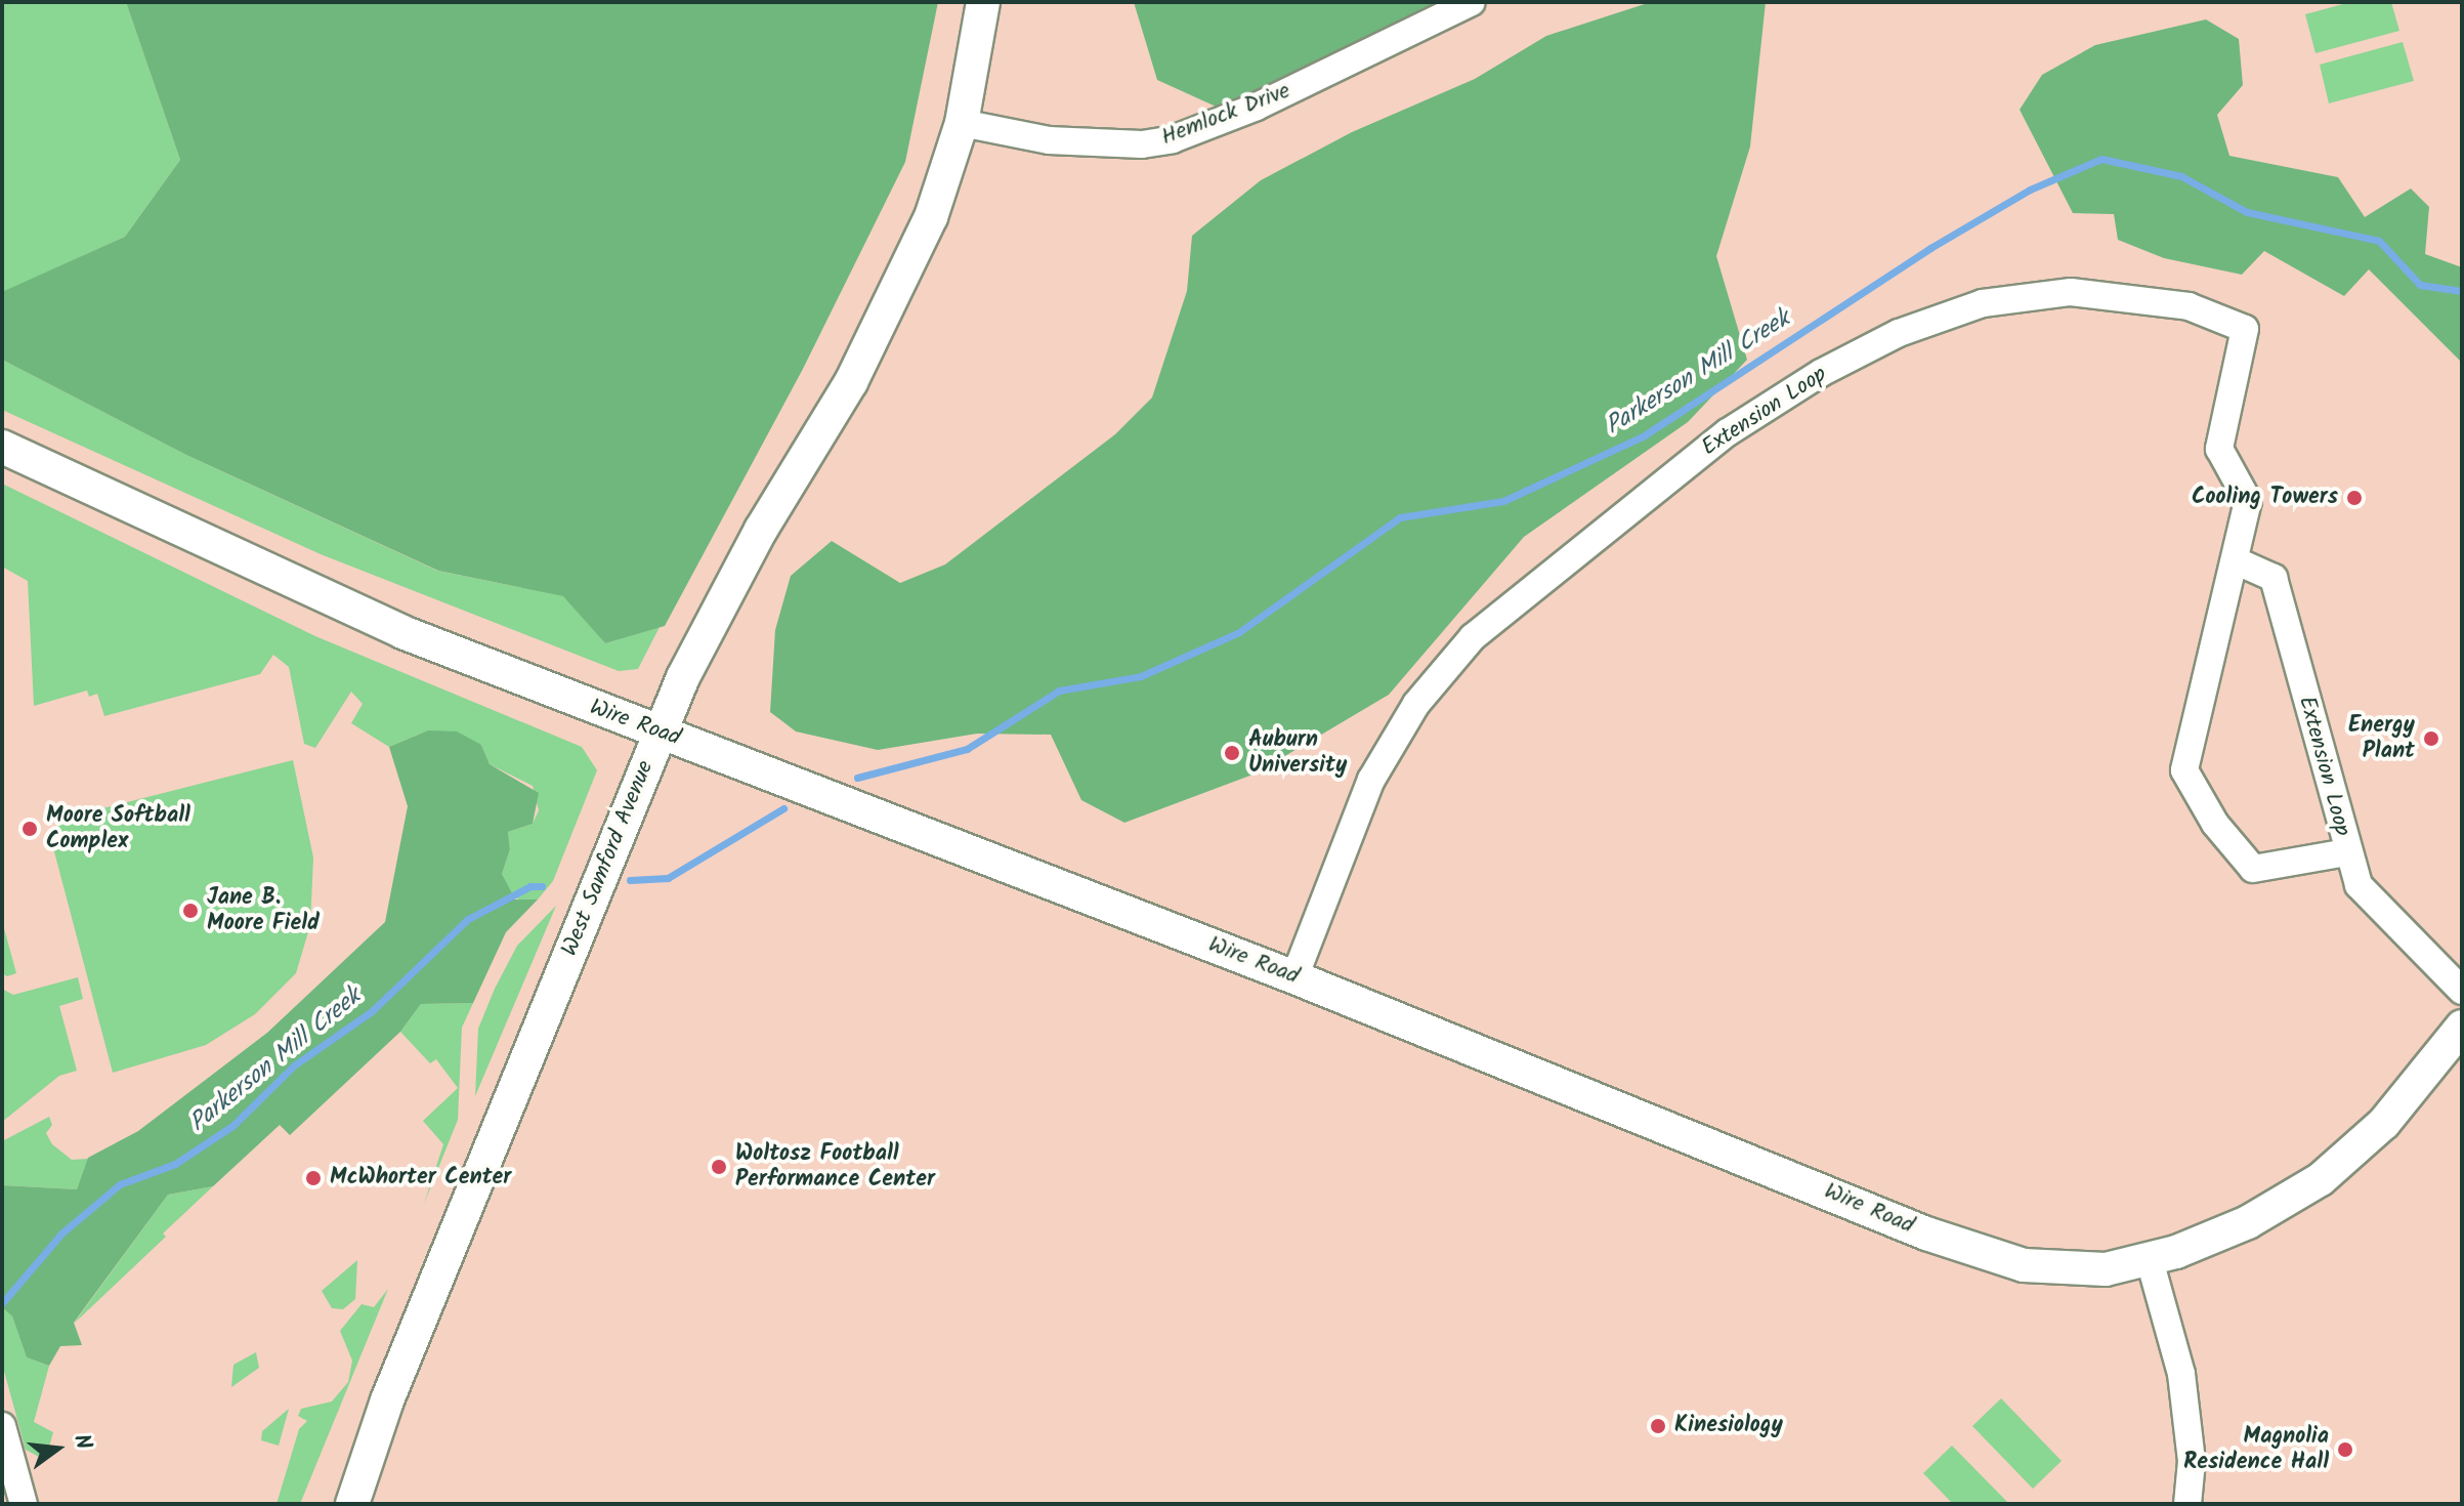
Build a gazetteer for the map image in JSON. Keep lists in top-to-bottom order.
{
  "streets": {
    "street": [
      "Hemlock Drive",
      "Extension Loop",
      "Wire Road",
      "West Samford Avenue"
    ]
  },
  "crossings": [
    ["Hemlock Drive", "West Samford Avenue"],
    ["Extension Loop", "Wire Road"],
    ["Wire Road", "West Samford Avenue"]
  ],
  "water": ["Parkerson Mill Creek"],
  "places": [
    "Cooling Towers",
    "Energy Plant",
    "Auburn University",
    "Moore Softball Complex",
    "Jane B. Moore Field",
    "Woltosz Football Performance Center",
    "McWhorter Center",
    "Kinesiology",
    "Magnolia Residence Hall"
  ],
  "north": "right"
}
